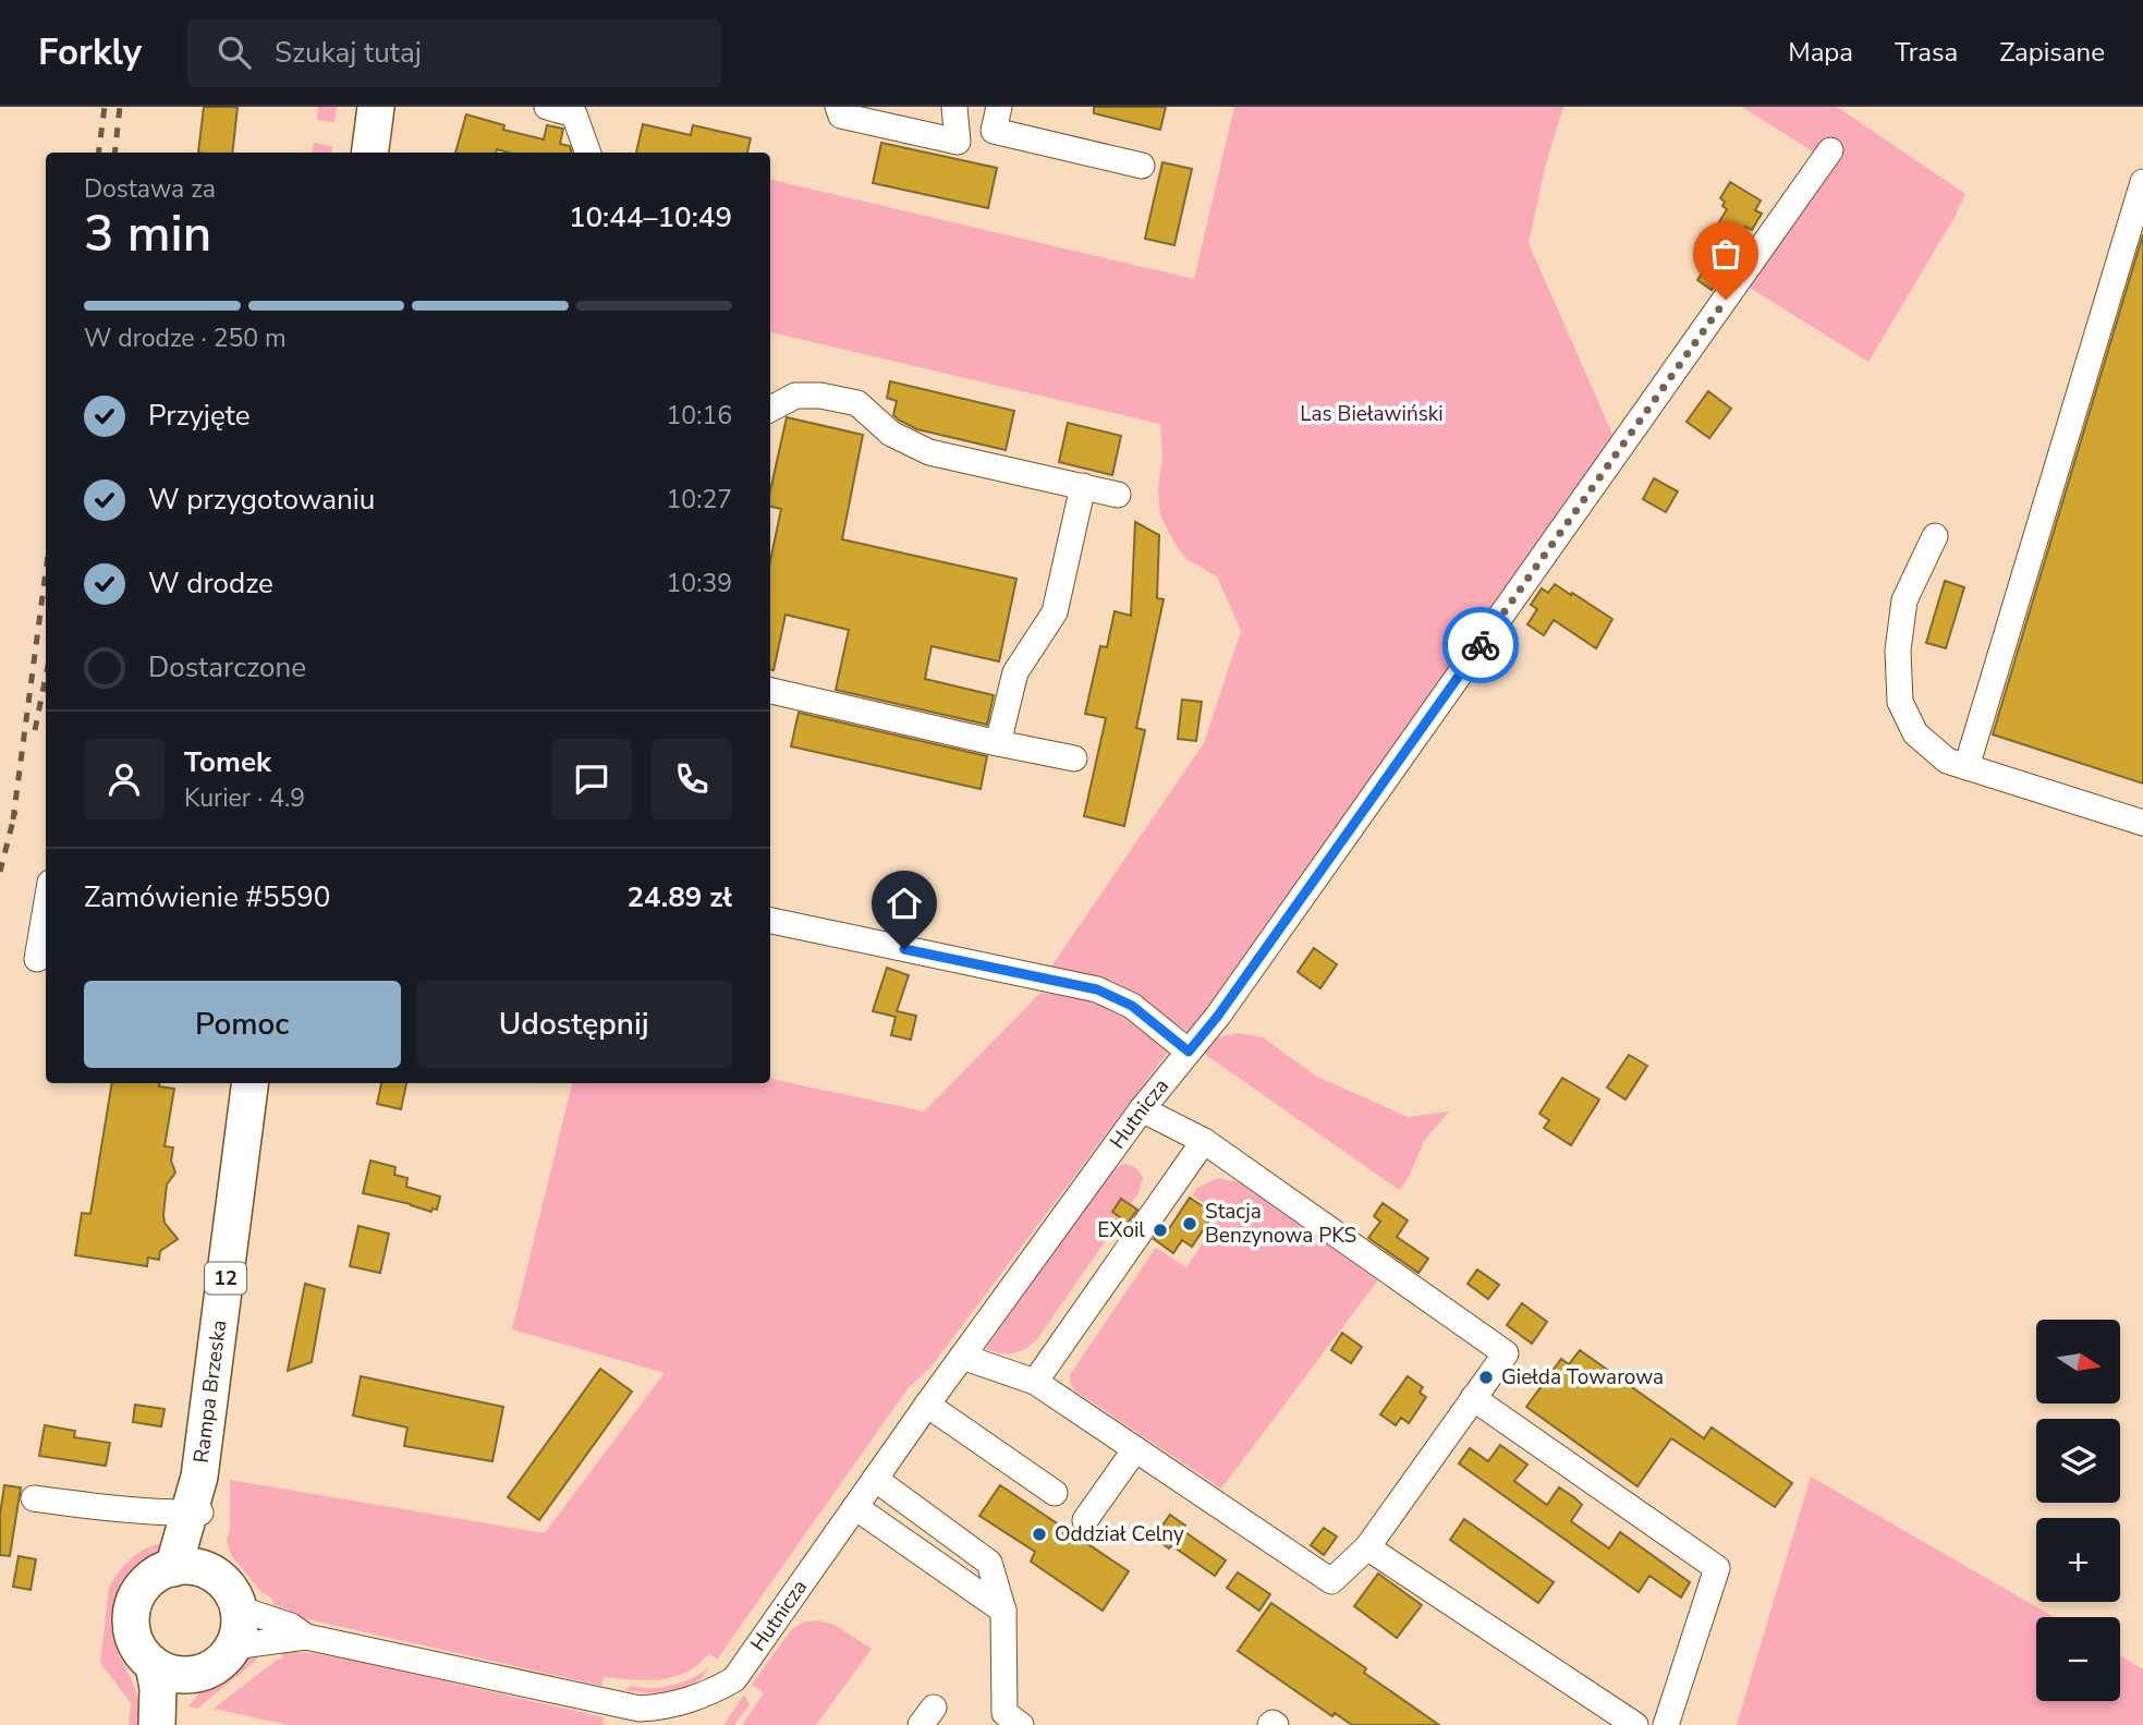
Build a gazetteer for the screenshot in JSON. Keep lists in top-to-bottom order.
{
  "streets": {
    "highway": ["12", "Rampa Brzeska"],
    "street": ["Hutnicza"]
  },
  "crossings": [
    ["Hutnicza", "Rampa Brzeska"]
  ],
  "parks": ["Las Bieławiński"],
  "places": [
    "Stacja Benzynowa PKS",
    "EXoil",
    "Giełda Towarowa",
    "Oddział Celny"
  ],
  "north": "right",
  "page": {
    "header": "Forkly",
    "search": "Szukaj tutaj",
    "nav": ["Mapa", "Trasa", "Zapisane"],
    "heading": ["3 min", "Dostawa za", "10:44–10:49"],
    "panel": [
      "Tomek",
      "Kurier · 4.9",
      "Zamówienie #5590",
      "24.89 zł"
    ],
    "bar": "W drodze · 250 m",
    "list": [
      ["Przyjęte", "10:16"],
      ["W przygotowaniu", "10:27"],
      ["W drodze", "10:39"],
      "Dostarczone"
    ],
    "buttons": ["Pomoc", "Udostępnij"],
    "map_buttons": ["+", "−"]
  }
}
